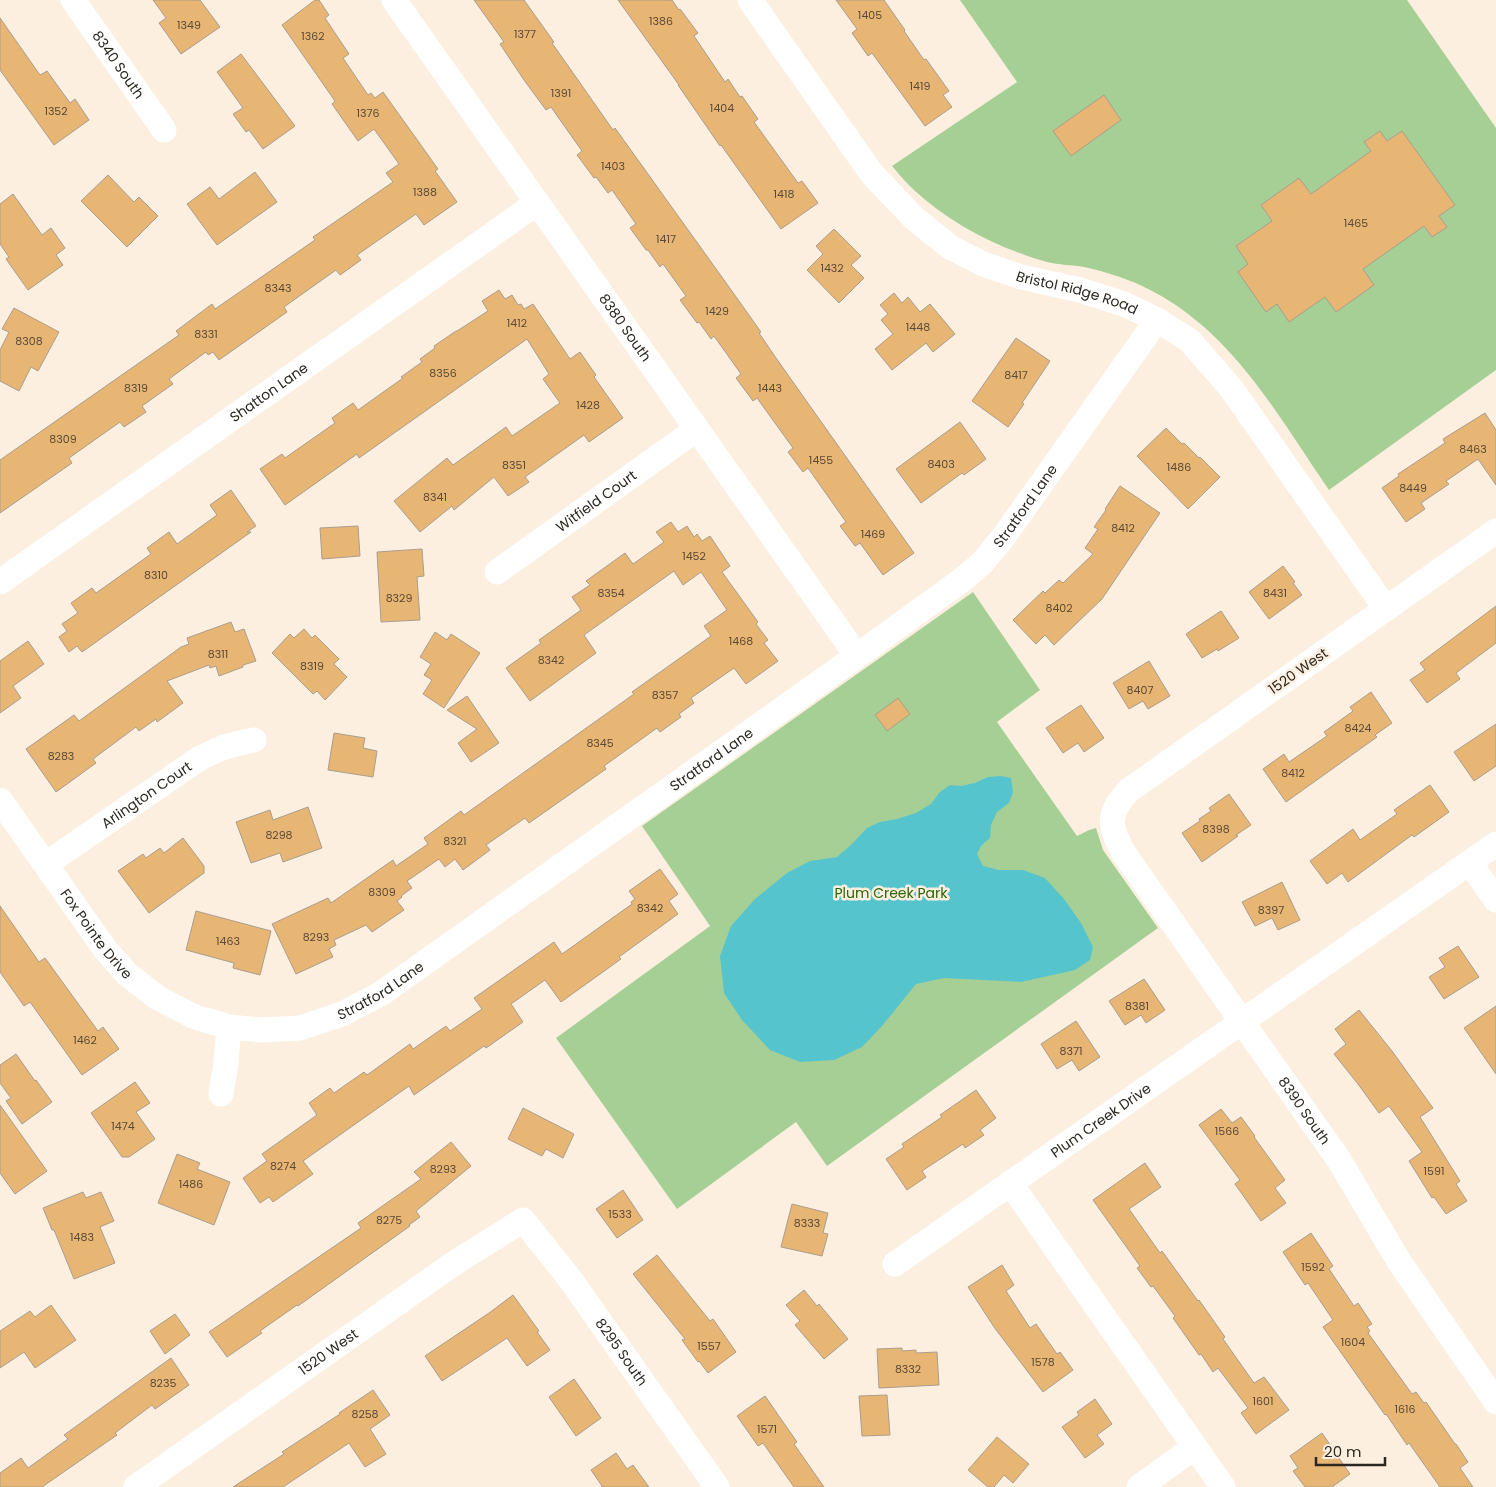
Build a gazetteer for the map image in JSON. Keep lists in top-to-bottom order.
{
  "streets": {
    "street": [
      "8340 South",
      "Bristol Ridge Road",
      "8380 South",
      "Shatton Lane",
      "Witfield Court",
      "Stratford Lane",
      "1520 West",
      "Arlington Court",
      "Fox Pointe Drive",
      "8390 South",
      "Plum Creek Drive",
      "8295 South"
    ]
  },
  "crossings": [
    ["Bristol Ridge Road", "Stratford Lane"],
    ["Bristol Ridge Road", "1520 West"],
    ["8380 South", "Shatton Lane"],
    ["8380 South", "Witfield Court"],
    ["8380 South", "Stratford Lane"],
    ["Stratford Lane", "Fox Pointe Drive"],
    ["1520 West", "8390 South"],
    ["1520 West", "8295 South"],
    ["Arlington Court", "Fox Pointe Drive"],
    ["8390 South", "Plum Creek Drive"]
  ],
  "parks": ["Plum Creek Park"],
  "house_numbers": [
    "1405",
    "1386",
    "1349",
    "1377",
    "1362",
    "1419",
    "1391",
    "1404",
    "1352",
    "1376",
    "1403",
    "1388",
    "1418",
    "1465",
    "1417",
    "1432",
    "8343",
    "1429",
    "1412",
    "1448",
    "8331",
    "8308",
    "8356",
    "8417",
    "8319",
    "1443",
    "1428",
    "8309",
    "8463",
    "1455",
    "8403",
    "8351",
    "1486",
    "8449",
    "8341",
    "8412",
    "1469",
    "1452",
    "8310",
    "8354",
    "8431",
    "8329",
    "8402",
    "1468",
    "8311",
    "8342",
    "8319",
    "8407",
    "8357",
    "8424",
    "8345",
    "8283",
    "8412",
    "8398",
    "8298",
    "8321",
    "8309",
    "8342",
    "8397",
    "8293",
    "1463",
    "8381",
    "1462",
    "8371",
    "1474",
    "1566",
    "8274",
    "8293",
    "1591",
    "1486",
    "1533",
    "8275",
    "8333",
    "1483",
    "1592",
    "1604",
    "1557",
    "1578",
    "8332",
    "8235",
    "1601",
    "1616",
    "8258",
    "1571"
  ],
  "scale_bar": "20 m"
}
